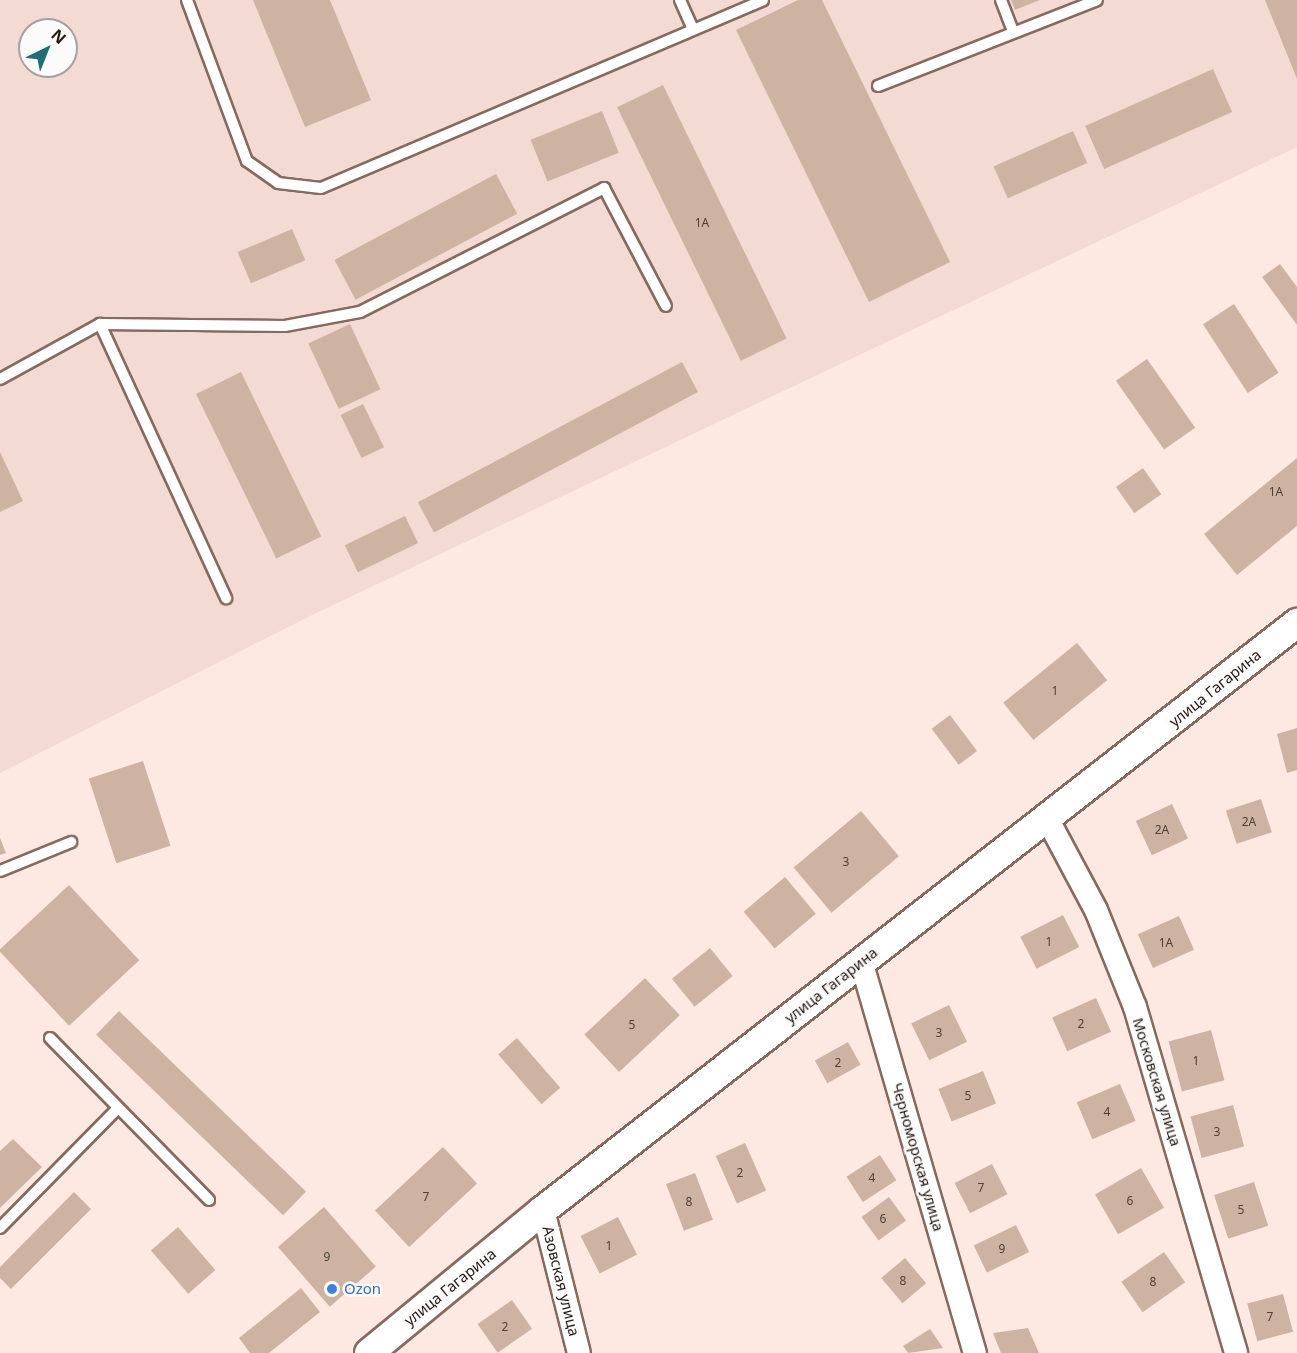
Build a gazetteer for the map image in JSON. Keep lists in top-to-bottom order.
{
  "streets": {
    "street": [
      "улица Гагарина",
      "Московская улица",
      "Черноморская улица",
      "Азовская улица"
    ]
  },
  "crossings": [
    ["улица Гагарина", "Московская улица"],
    ["улица Гагарина", "Черноморская улица"],
    ["улица Гагарина", "Азовская улица"]
  ],
  "places": ["Ozon"],
  "house_numbers": [
    "1А",
    "1А",
    "1",
    "2А",
    "2А",
    "3",
    "1",
    "1А",
    "2",
    "5",
    "3",
    "1",
    "2",
    "5",
    "4",
    "3",
    "2",
    "4",
    "7",
    "7",
    "6",
    "8",
    "5",
    "6",
    "1",
    "9",
    "9",
    "8",
    "8",
    "7",
    "2"
  ],
  "north": "top right"
}
